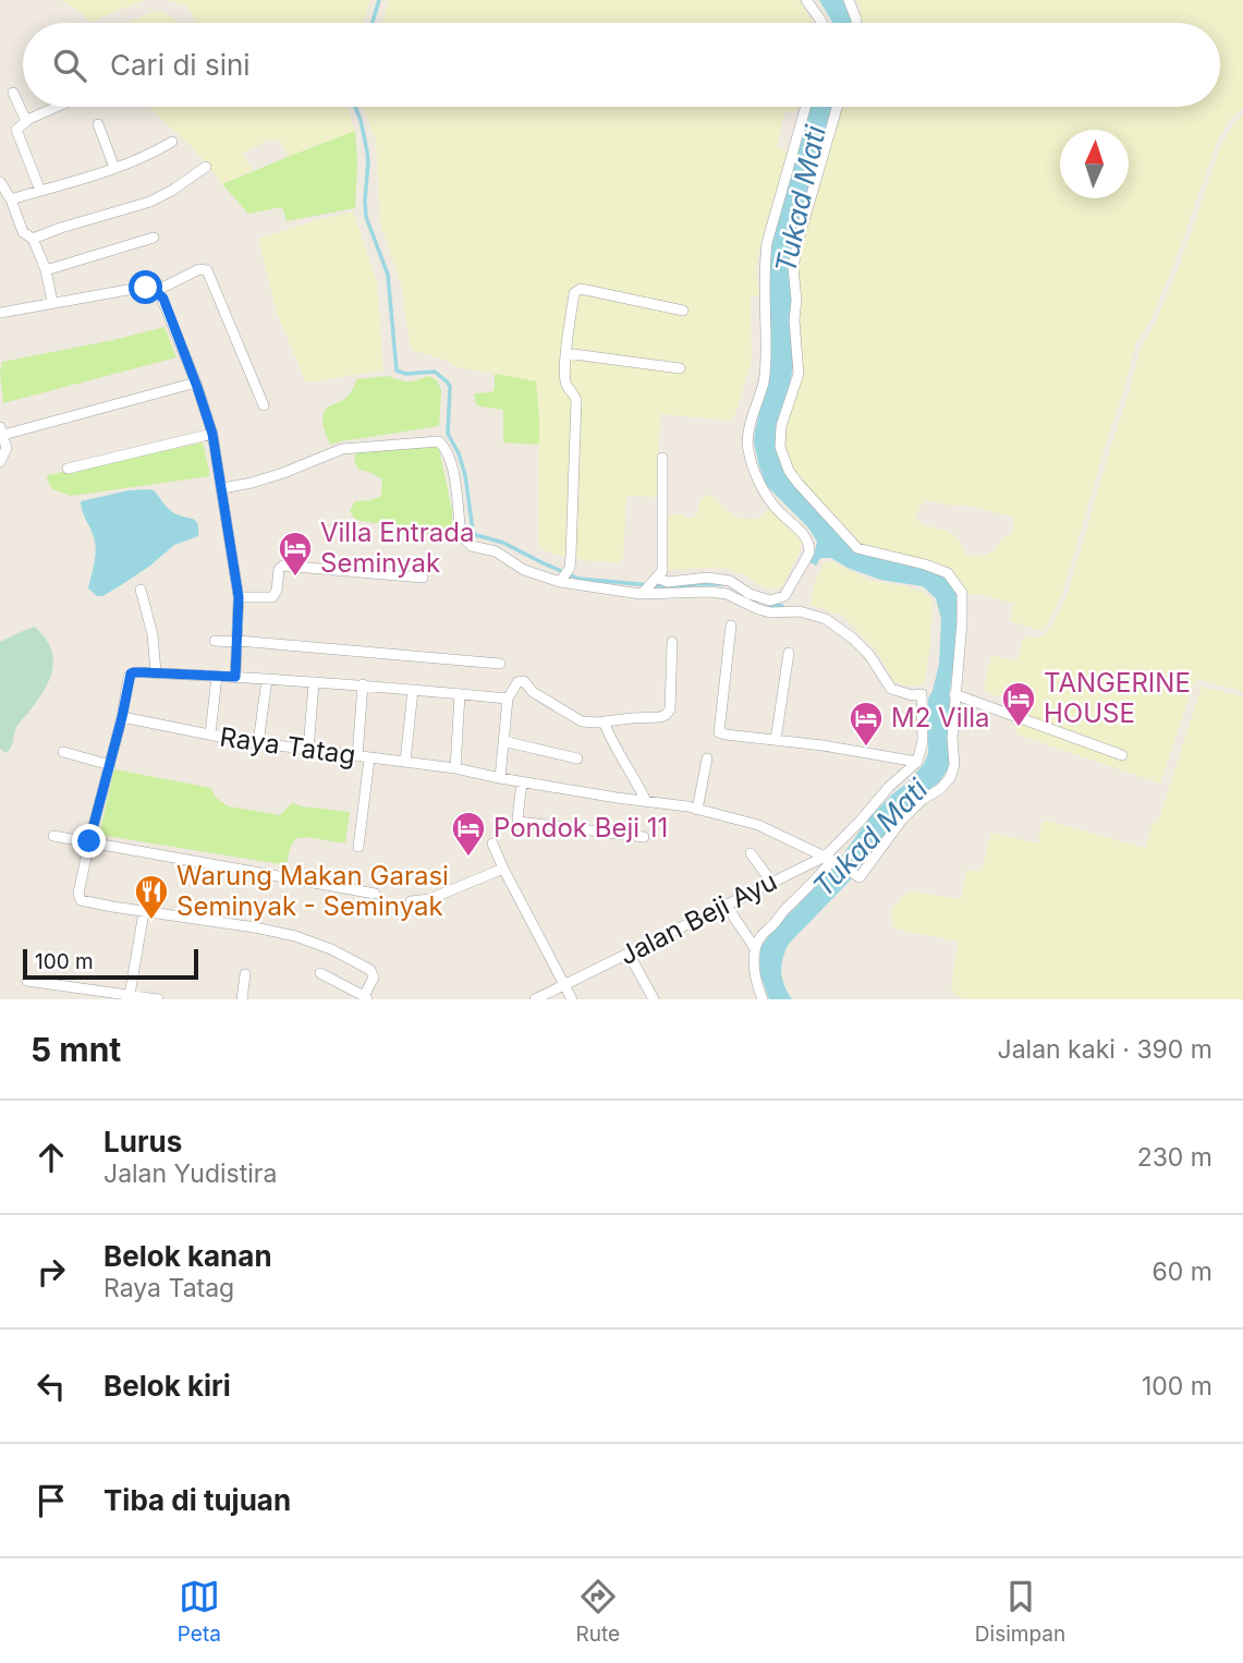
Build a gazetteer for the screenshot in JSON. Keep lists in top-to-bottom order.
{
  "streets": {
    "street": ["Raya Tatag", "Jalan Beji Ayu"]
  },
  "crossings": [
    ["Raya Tatag", "Jalan Beji Ayu"]
  ],
  "water": ["Tukad Mati"],
  "places": {
    "hotel": [
      "Villa Entrada Seminyak",
      "TANGERINE HOUSE",
      "M2 Villa",
      "Pondok Beji 11"
    ],
    "restaurant": ["Warung Makan Garasi Seminyak - Seminyak"]
  },
  "scale_bar": "100 m",
  "north": "top",
  "page": {
    "search": "Cari di sini",
    "scale": "100 m",
    "heading": ["5 mnt", "Jalan kaki · 390 m"],
    "list": [
      ["Lurus", "Jalan Yudistira", "230 m"],
      ["Belok kanan", "Raya Tatag", "60 m"],
      ["Belok kiri", "100 m"],
      "Tiba di tujuan"
    ],
    "nav": ["Peta", "Rute", "Disimpan"]
  }
}
